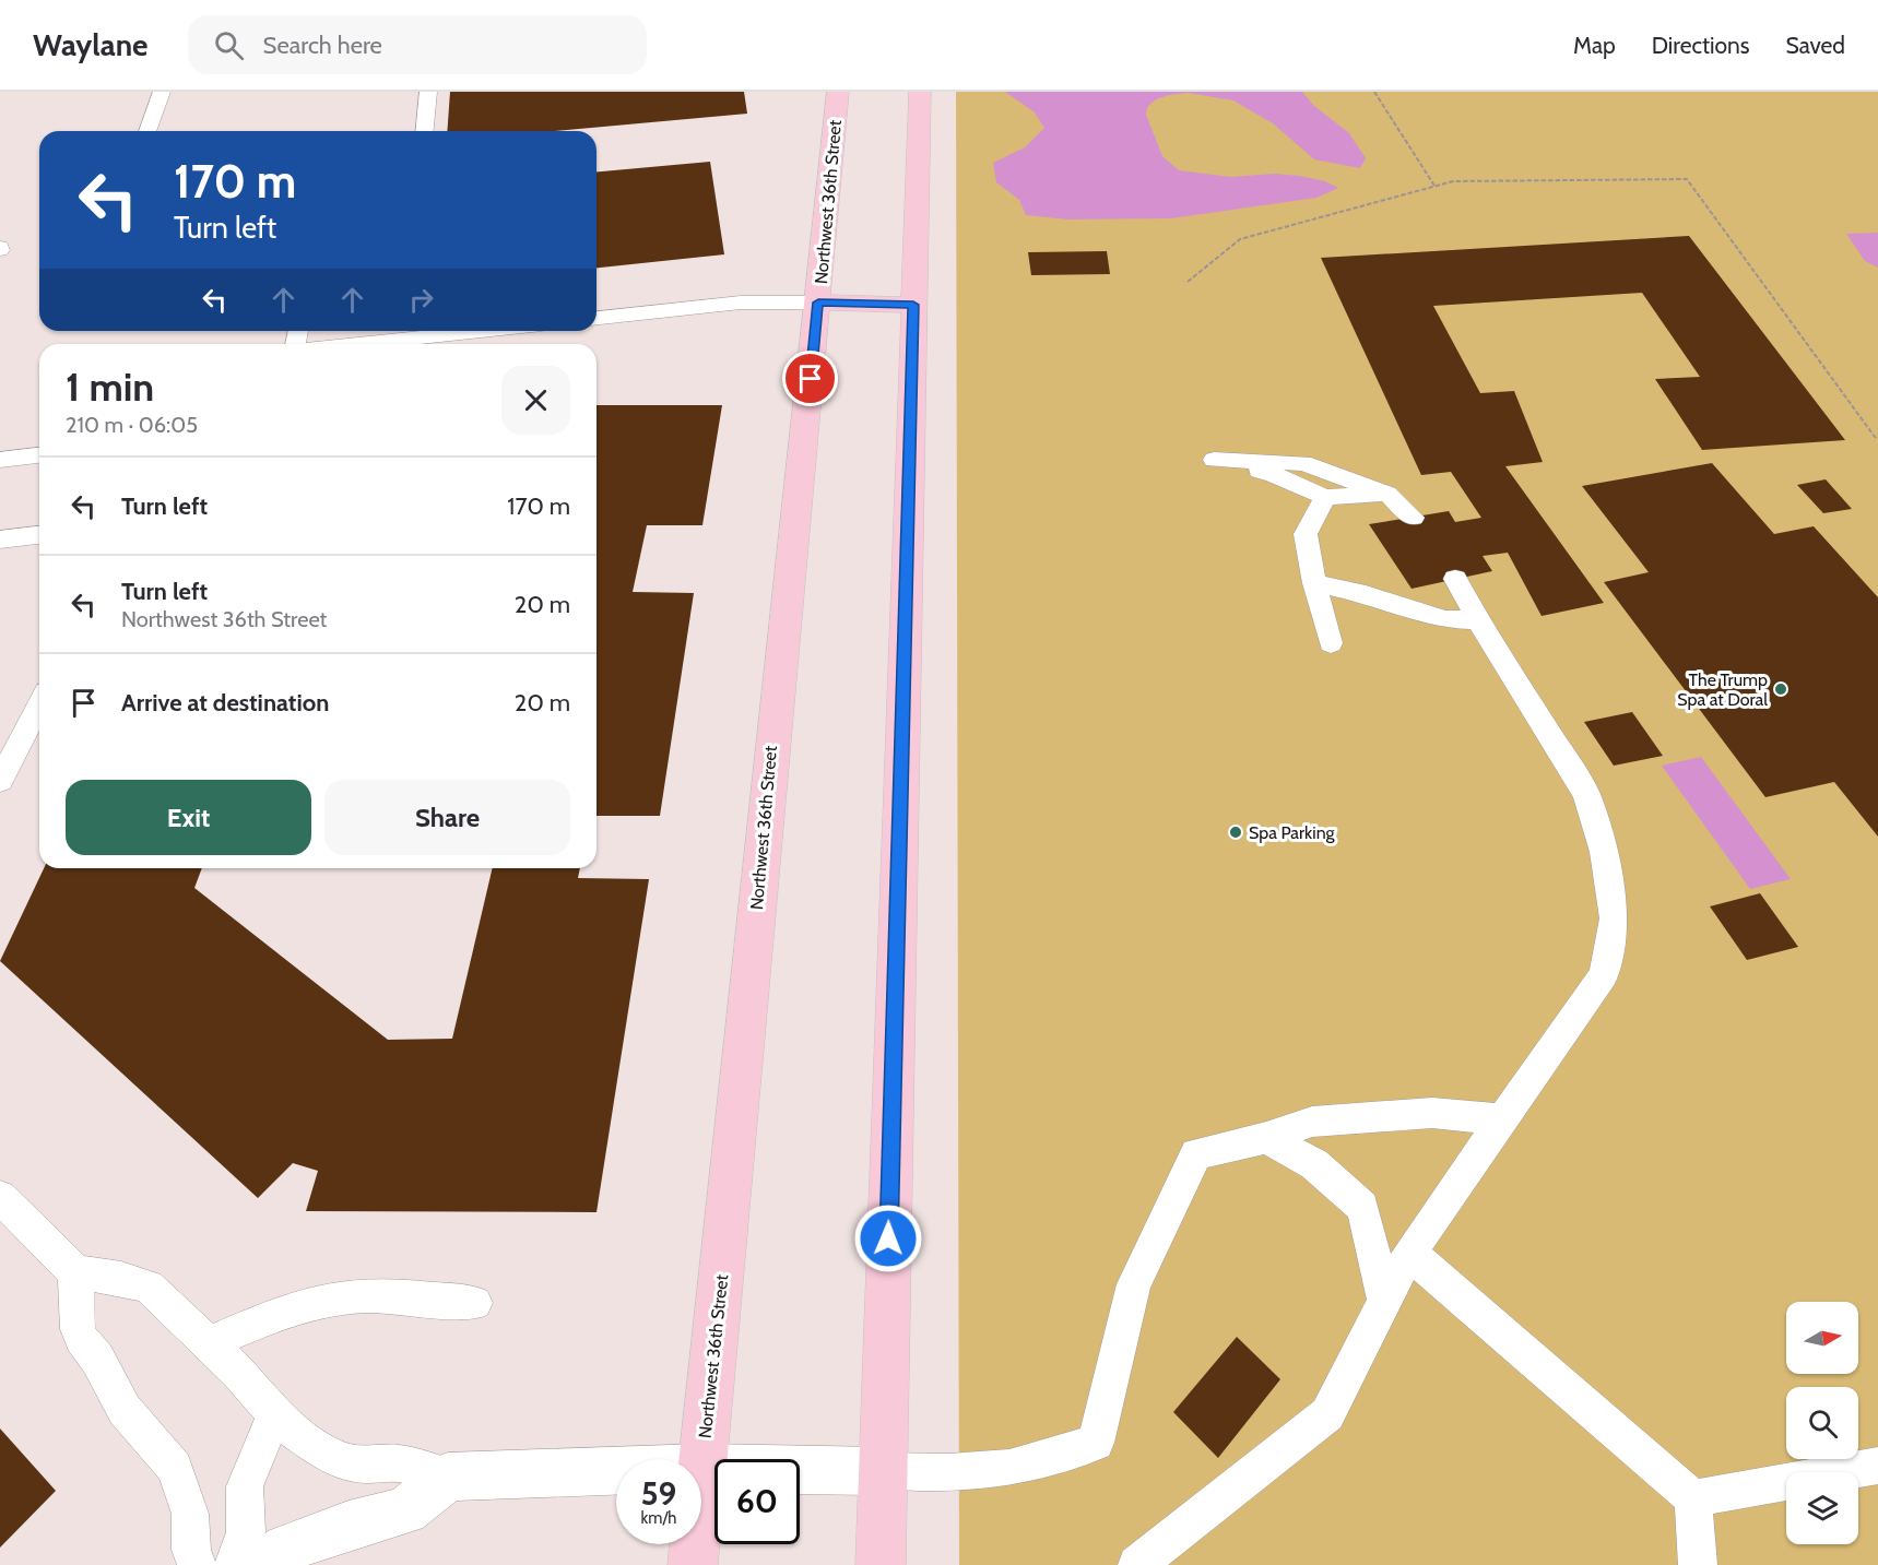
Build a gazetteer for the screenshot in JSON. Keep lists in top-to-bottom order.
{
  "streets": {
    "main road": ["Northwest 36th Street"]
  },
  "places": ["The Trump Spa at Doral", "Spa Parking"],
  "north": "right",
  "page": {
    "header": "Waylane",
    "search": "Search here",
    "nav": ["Map", "Directions", "Saved"],
    "turn": ["170 m", "Turn left"],
    "heading": ["1 min", "210 m · 06:05"],
    "list": [
      {
        "name": "Turn left",
        "value": "170 m"
      },
      {
        "name": "Turn left",
        "note": "Northwest 36th Street",
        "value": "20 m"
      },
      {
        "name": "Arrive at destination",
        "value": "20 m"
      }
    ],
    "buttons": ["Exit", "Share"],
    "speed": "59 km/h",
    "limit": "60"
  }
}
